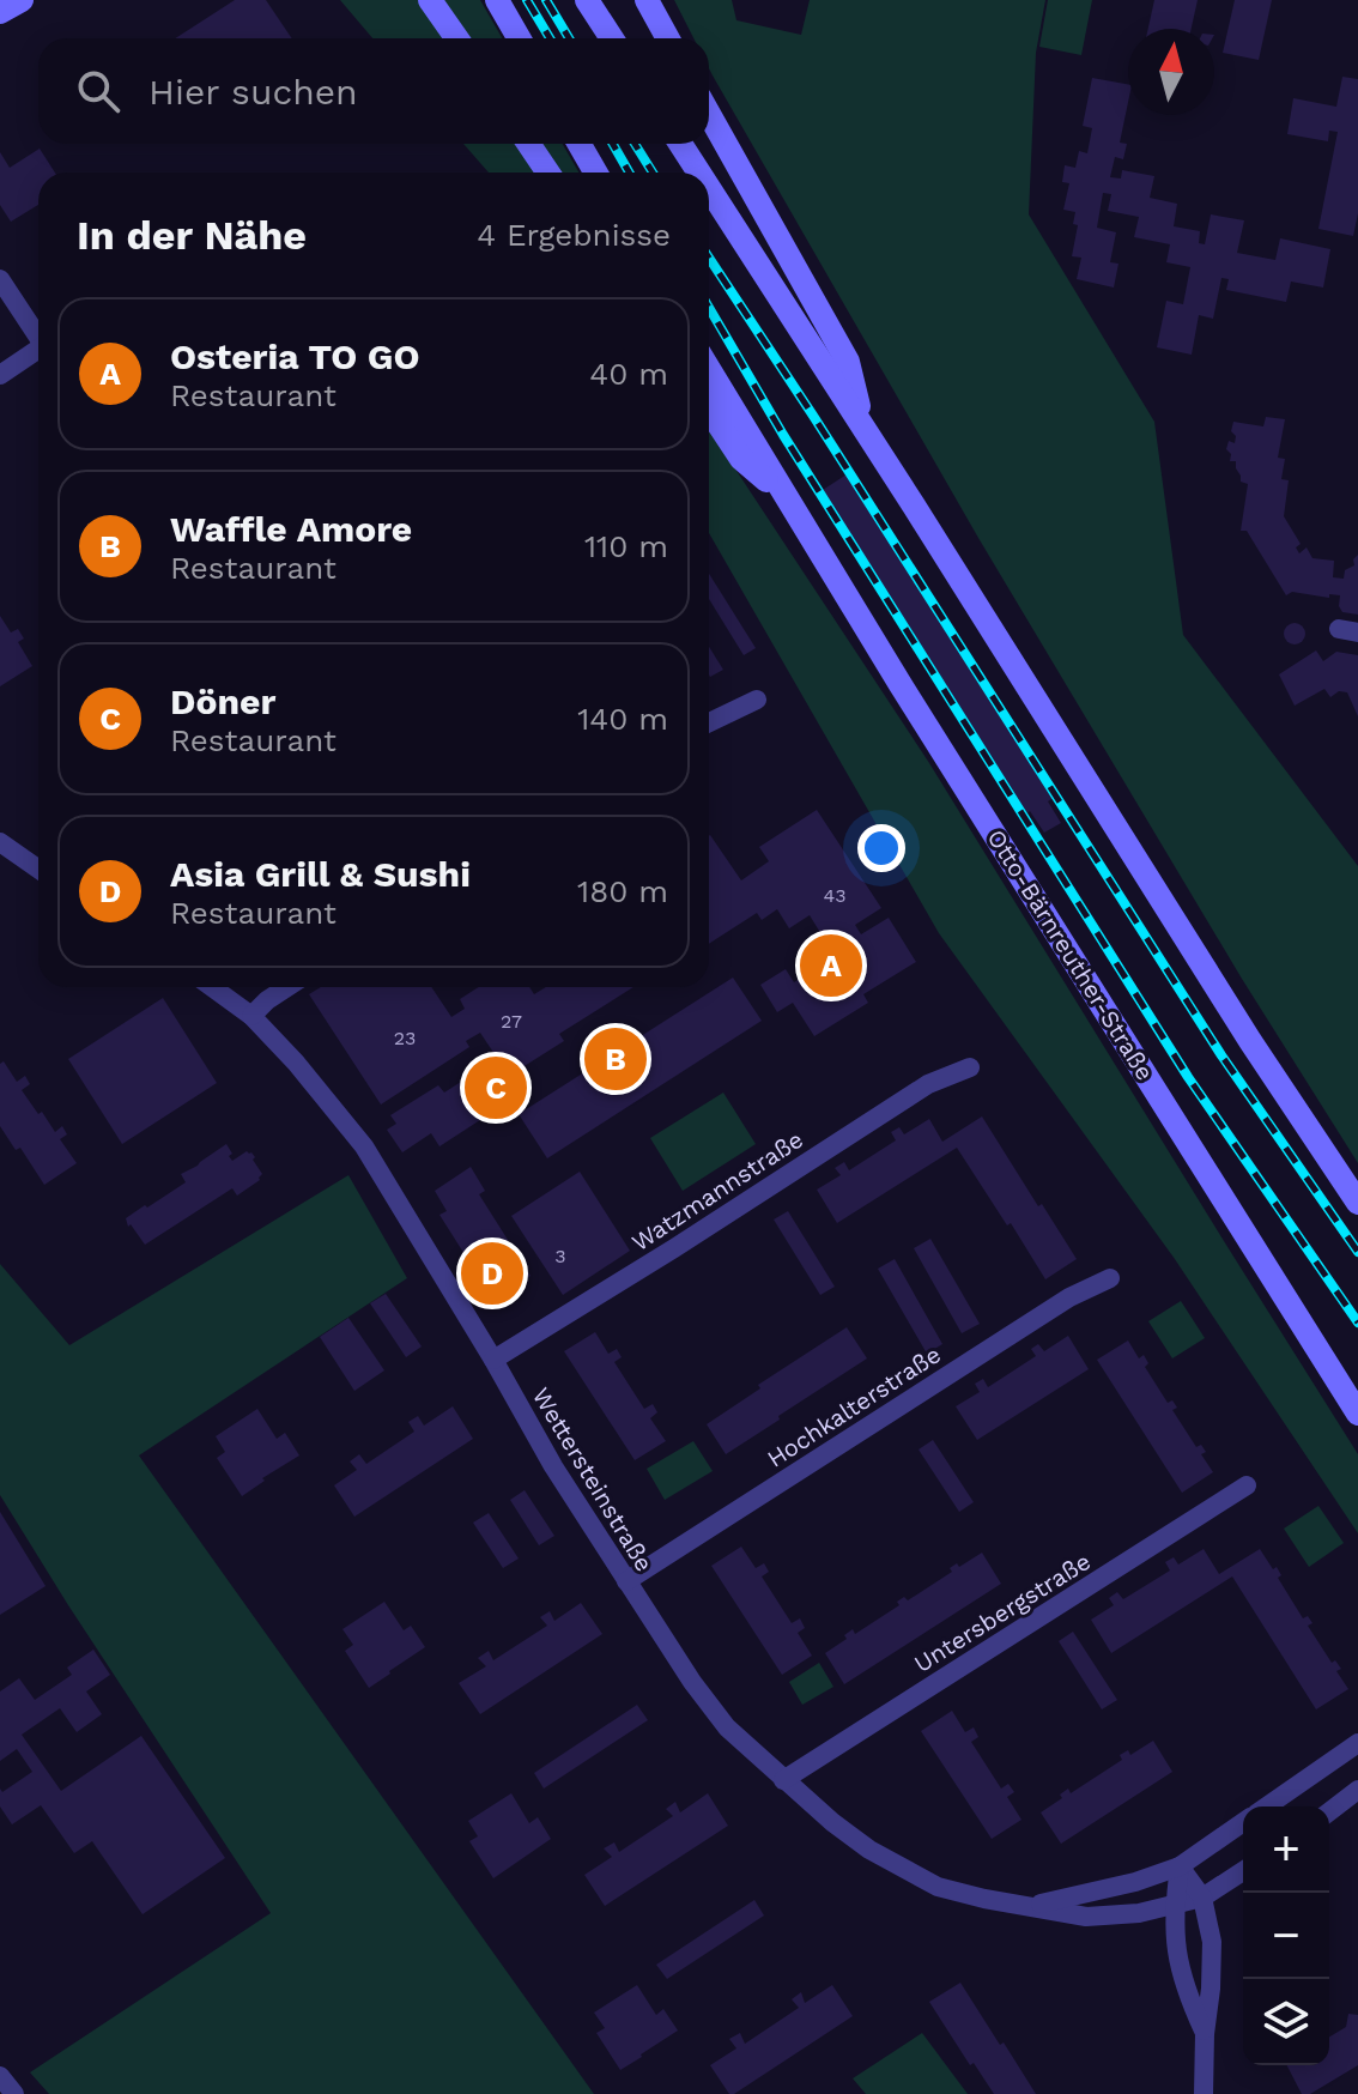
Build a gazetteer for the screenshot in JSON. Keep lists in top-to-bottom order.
{
  "streets": {
    "main road": ["Otto-Bärnreuther-Straße"],
    "street": [
      "Watzmannstraße",
      "Hochkalterstraße",
      "Wettersteinstraße",
      "Untersbergstraße"
    ]
  },
  "crossings": [
    ["Watzmannstraße", "Wettersteinstraße"],
    ["Hochkalterstraße", "Wettersteinstraße"],
    ["Wettersteinstraße", "Untersbergstraße"]
  ],
  "house_numbers": [
    "43",
    "27",
    "23",
    "3"
  ],
  "north": "top",
  "page": {
    "search": "Hier suchen",
    "heading": ["In der Nähe", "4 Ergebnisse"],
    "list": [
      {
        "mark": "A",
        "name": "Osteria TO GO",
        "note": "Restaurant",
        "value": "40 m"
      },
      {
        "mark": "B",
        "name": "Waffle Amore",
        "note": "Restaurant",
        "value": "110 m"
      },
      {
        "mark": "C",
        "name": "Döner",
        "note": "Restaurant",
        "value": "140 m"
      },
      {
        "mark": "D",
        "name": "Asia Grill & Sushi",
        "note": "Restaurant",
        "value": "180 m"
      }
    ],
    "pins": [
      "A",
      "B",
      "C",
      "D"
    ],
    "map_buttons": ["+", "−"]
  }
}
